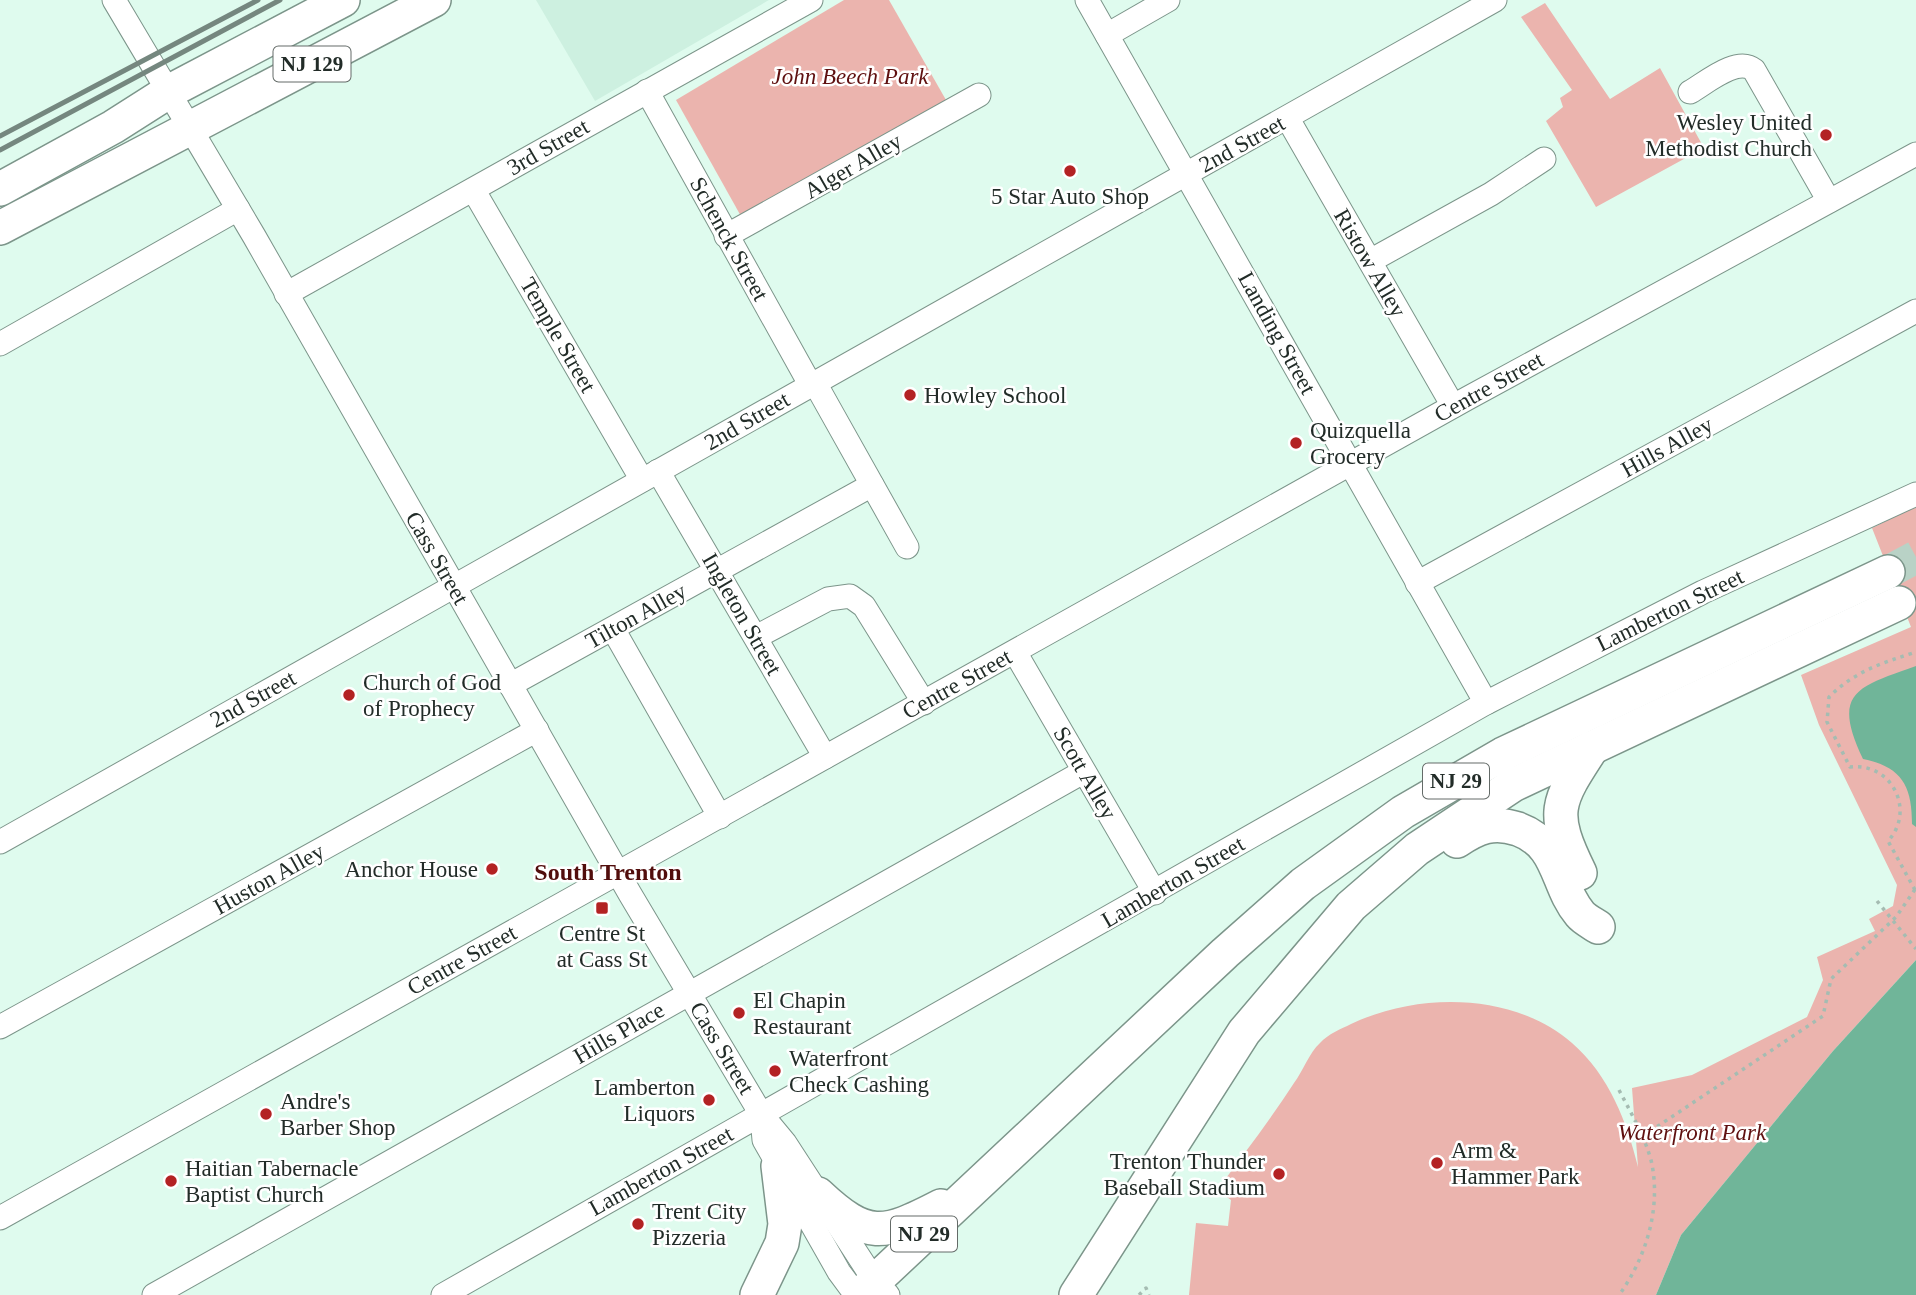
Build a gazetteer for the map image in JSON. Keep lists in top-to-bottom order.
{
  "streets": {
    "highway": ["NJ 129", "NJ 29"],
    "street": [
      "2nd Street",
      "3rd Street",
      "Alger Alley",
      "Schenck Street",
      "Ristow Alley",
      "Landing Street",
      "Temple Street",
      "Centre Street",
      "Hills Alley",
      "Cass Street",
      "Lamberton Street",
      "Ingleton Street",
      "Tilton Alley",
      "Scott Alley",
      "Huston Alley",
      "Hills Place"
    ]
  },
  "crossings": [
    ["NJ 129", "Cass Street"],
    ["2nd Street", "Schenck Street"],
    ["2nd Street", "Ristow Alley"],
    ["2nd Street", "Landing Street"],
    ["2nd Street", "Temple Street"],
    ["2nd Street", "Cass Street"],
    ["2nd Street", "Ingleton Street"],
    ["3rd Street", "Schenck Street"],
    ["3rd Street", "Temple Street"],
    ["3rd Street", "Cass Street"],
    ["Alger Alley", "Schenck Street"],
    ["Schenck Street", "Tilton Alley"],
    ["Ristow Alley", "Centre Street"],
    ["Landing Street", "Centre Street"],
    ["Landing Street", "Hills Alley"],
    ["Landing Street", "Lamberton Street"],
    ["Temple Street", "Ingleton Street"],
    ["Centre Street", "Cass Street"],
    ["Centre Street", "Ingleton Street"],
    ["Centre Street", "Scott Alley"],
    ["Cass Street", "Lamberton Street"],
    ["Cass Street", "Tilton Alley"],
    ["Cass Street", "NJ 29"],
    ["Cass Street", "Huston Alley"],
    ["Cass Street", "Hills Place"],
    ["Lamberton Street", "Scott Alley"],
    ["Ingleton Street", "Tilton Alley"],
    ["Scott Alley", "Hills Place"]
  ],
  "districts": ["South Trenton"],
  "parks": ["John Beech Park", "Waterfront Park"],
  "places": {
    "other": [
      "Wesley United Methodist Church",
      "5 Star Auto Shop",
      "Howley School",
      "Quizquella Grocery",
      "Church of God of Prophecy",
      "Anchor House",
      "El Chapin Restaurant",
      "Waterfront Check Cashing",
      "Lamberton Liquors",
      "Andre's Barber Shop",
      "Arm & Hammer Park",
      "Trenton Thunder Baseball Stadium",
      "Haitian Tabernacle Baptist Church",
      "Trent City Pizzeria"
    ],
    "transit": ["Centre St at Cass St"]
  }
}
